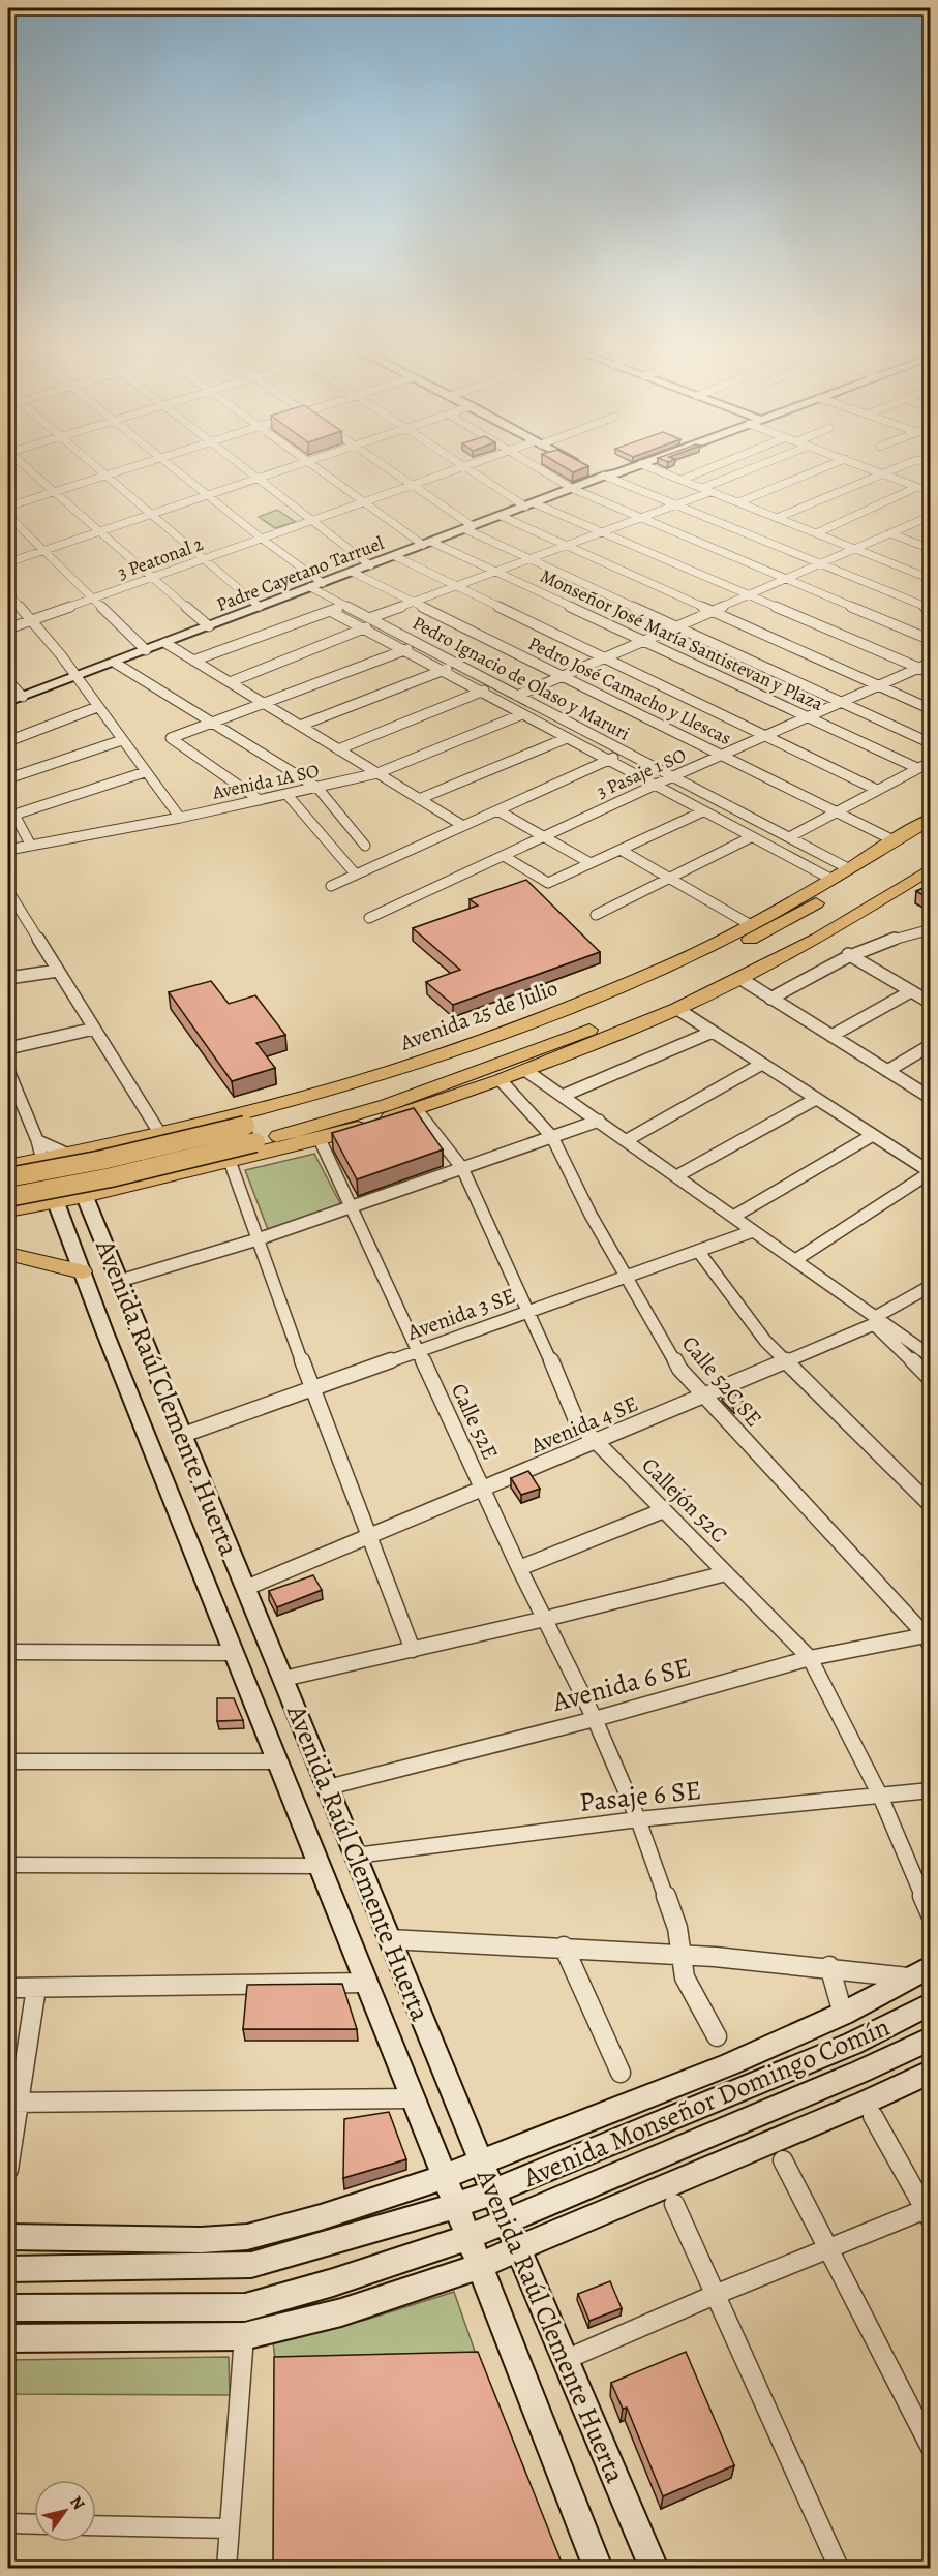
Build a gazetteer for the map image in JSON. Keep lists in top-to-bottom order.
{
  "streets": {
    "main road": [
      "Padre Cayetano Tarruel",
      "Avenida 25 de Julio",
      "Avenida Raúl Clemente Huerta",
      "Avenida Monseñor Domingo Comín"
    ],
    "street": [
      "3 Peatonal 2",
      "Monseñor José María Santistevan y Plaza",
      "Pedro Ignacio de Olaso y Maruri",
      "Pedro José Camacho y Llescas",
      "3 Pasaje 1 SO",
      "Avenida 1A SO",
      "Avenida 3 SE",
      "Calle 52C SE",
      "Calle 52E",
      "Avenida 4 SE",
      "Callejón 52C",
      "Avenida 6 SE",
      "Pasaje 6 SE"
    ]
  },
  "crossings": [
    ["3 Peatonal 2", "Monseñor José María Santistevan y Plaza"],
    ["3 Peatonal 2", "Pedro Ignacio de Olaso y Maruri"],
    ["Padre Cayetano Tarruel", "Monseñor José María Santistevan y Plaza"],
    ["Padre Cayetano Tarruel", "Pedro Ignacio de Olaso y Maruri"],
    ["Padre Cayetano Tarruel", "Pedro José Camacho y Llescas"],
    ["Monseñor José María Santistevan y Plaza", "3 Pasaje 1 SO"],
    ["Pedro Ignacio de Olaso y Maruri", "3 Pasaje 1 SO"],
    ["Pedro Ignacio de Olaso y Maruri", "Avenida 1A SO"],
    ["Pedro Ignacio de Olaso y Maruri", "Avenida 25 de Julio"],
    ["Pedro José Camacho y Llescas", "3 Pasaje 1 SO"],
    ["Pedro José Camacho y Llescas", "Avenida 25 de Julio"],
    ["Avenida 25 de Julio", "Avenida Raúl Clemente Huerta"],
    ["Avenida 3 SE", "Calle 52C SE"],
    ["Avenida 3 SE", "Avenida Raúl Clemente Huerta"],
    ["Avenida 3 SE", "Calle 52E"],
    ["Avenida 3 SE", "Callejón 52C"],
    ["Calle 52C SE", "Avenida 4 SE"],
    ["Calle 52C SE", "Avenida 6 SE"],
    ["Avenida Raúl Clemente Huerta", "Avenida 4 SE"],
    ["Avenida Raúl Clemente Huerta", "Avenida 6 SE"],
    ["Avenida Raúl Clemente Huerta", "Pasaje 6 SE"],
    ["Avenida Raúl Clemente Huerta", "Avenida Monseñor Domingo Comín"],
    ["Calle 52E", "Avenida 4 SE"],
    ["Calle 52E", "Avenida 6 SE"],
    ["Calle 52E", "Pasaje 6 SE"],
    ["Avenida 4 SE", "Callejón 52C"],
    ["Callejón 52C", "Avenida 6 SE"],
    ["Callejón 52C", "Pasaje 6 SE"]
  ],
  "north": "top right"
}
